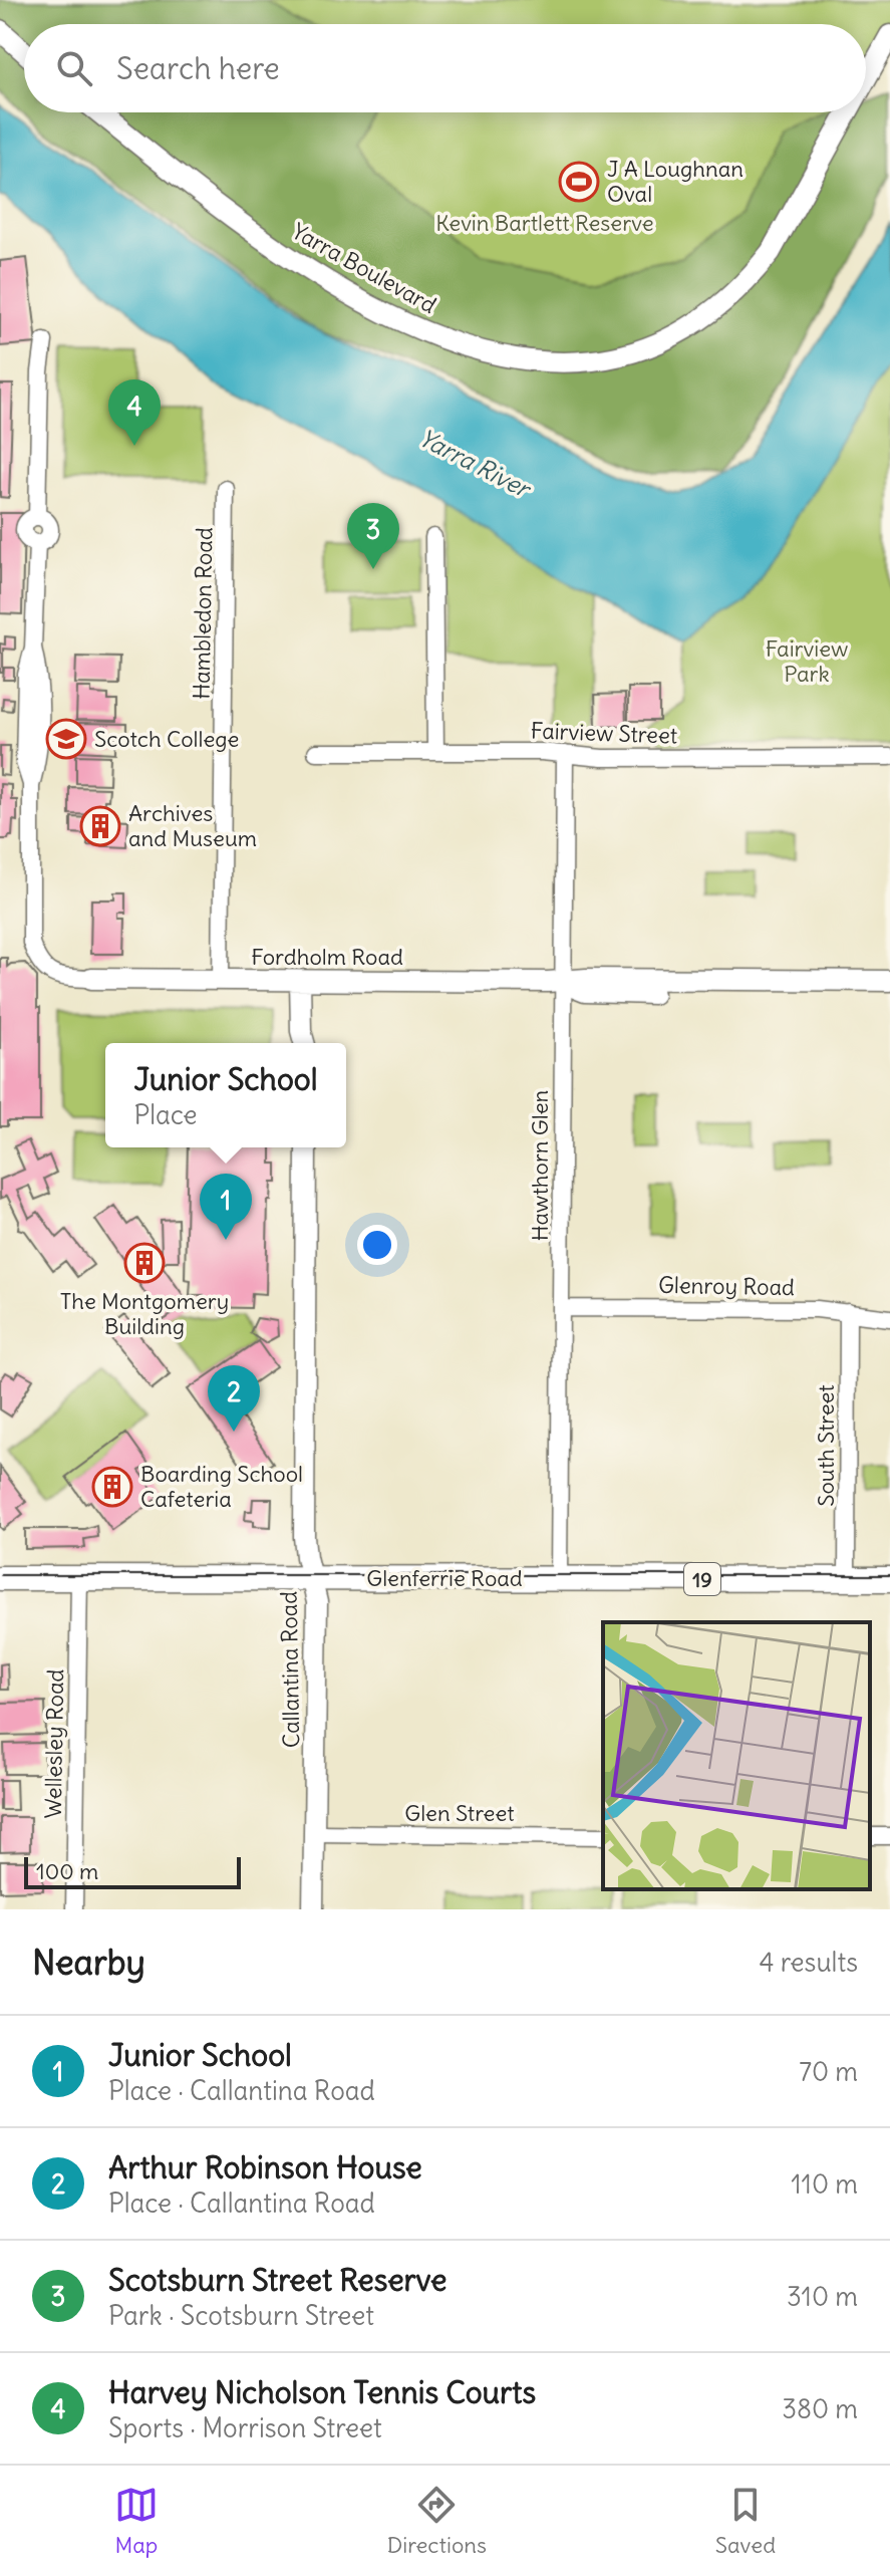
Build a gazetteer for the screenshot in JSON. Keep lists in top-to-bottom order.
{
  "streets": {
    "main road": ["Glenferrie Road", "19"],
    "street": [
      "Yarra Boulevard",
      "Hambledon Road",
      "Fairview Street",
      "Fordholm Road",
      "Hawthorn Glen",
      "Glenroy Road",
      "South Street",
      "Callantina Road",
      "Wellesley Road",
      "Glen Street"
    ]
  },
  "crossings": [
    ["Hambledon Road", "Fordholm Road"],
    ["Fairview Street", "Hawthorn Glen"],
    ["Fordholm Road", "Hawthorn Glen"],
    ["Hawthorn Glen", "Glenroy Road"],
    ["Hawthorn Glen", "Glenferrie Road"],
    ["Glenroy Road", "South Street"],
    ["South Street", "Glenferrie Road"],
    ["Glenferrie Road", "Callantina Road"],
    ["Glenferrie Road", "Wellesley Road"],
    ["Callantina Road", "Glen Street"]
  ],
  "water": ["Yarra River"],
  "parks": ["Kevin Bartlett Reserve", "Fairview Park"],
  "places": {
    "sports": ["J A Loughnan Oval"],
    "school or university": ["Scotch College"],
    "building": ["Archives and Museum", "The Montgomery Building", "Boarding School Cafeteria"]
  },
  "scale_bar": "100 m",
  "page": {
    "search": "Search here",
    "pins": [
      "4",
      "3",
      "1",
      "2"
    ],
    "popup": ["Junior School", "Place"],
    "scale": "100 m",
    "heading": ["Nearby", "4 results"],
    "list": [
      {
        "mark": "1",
        "name": "Junior School",
        "note": "Place · Callantina Road",
        "value": "70 m"
      },
      {
        "mark": "2",
        "name": "Arthur Robinson House",
        "note": "Place · Callantina Road",
        "value": "110 m"
      },
      {
        "mark": "3",
        "name": "Scotsburn Street Reserve",
        "note": "Park · Scotsburn Street",
        "value": "310 m"
      },
      {
        "mark": "4",
        "name": "Harvey Nicholson Tennis Courts",
        "note": "Sports · Morrison Street",
        "value": "380 m"
      }
    ],
    "nav": ["Map", "Directions", "Saved"]
  }
}
